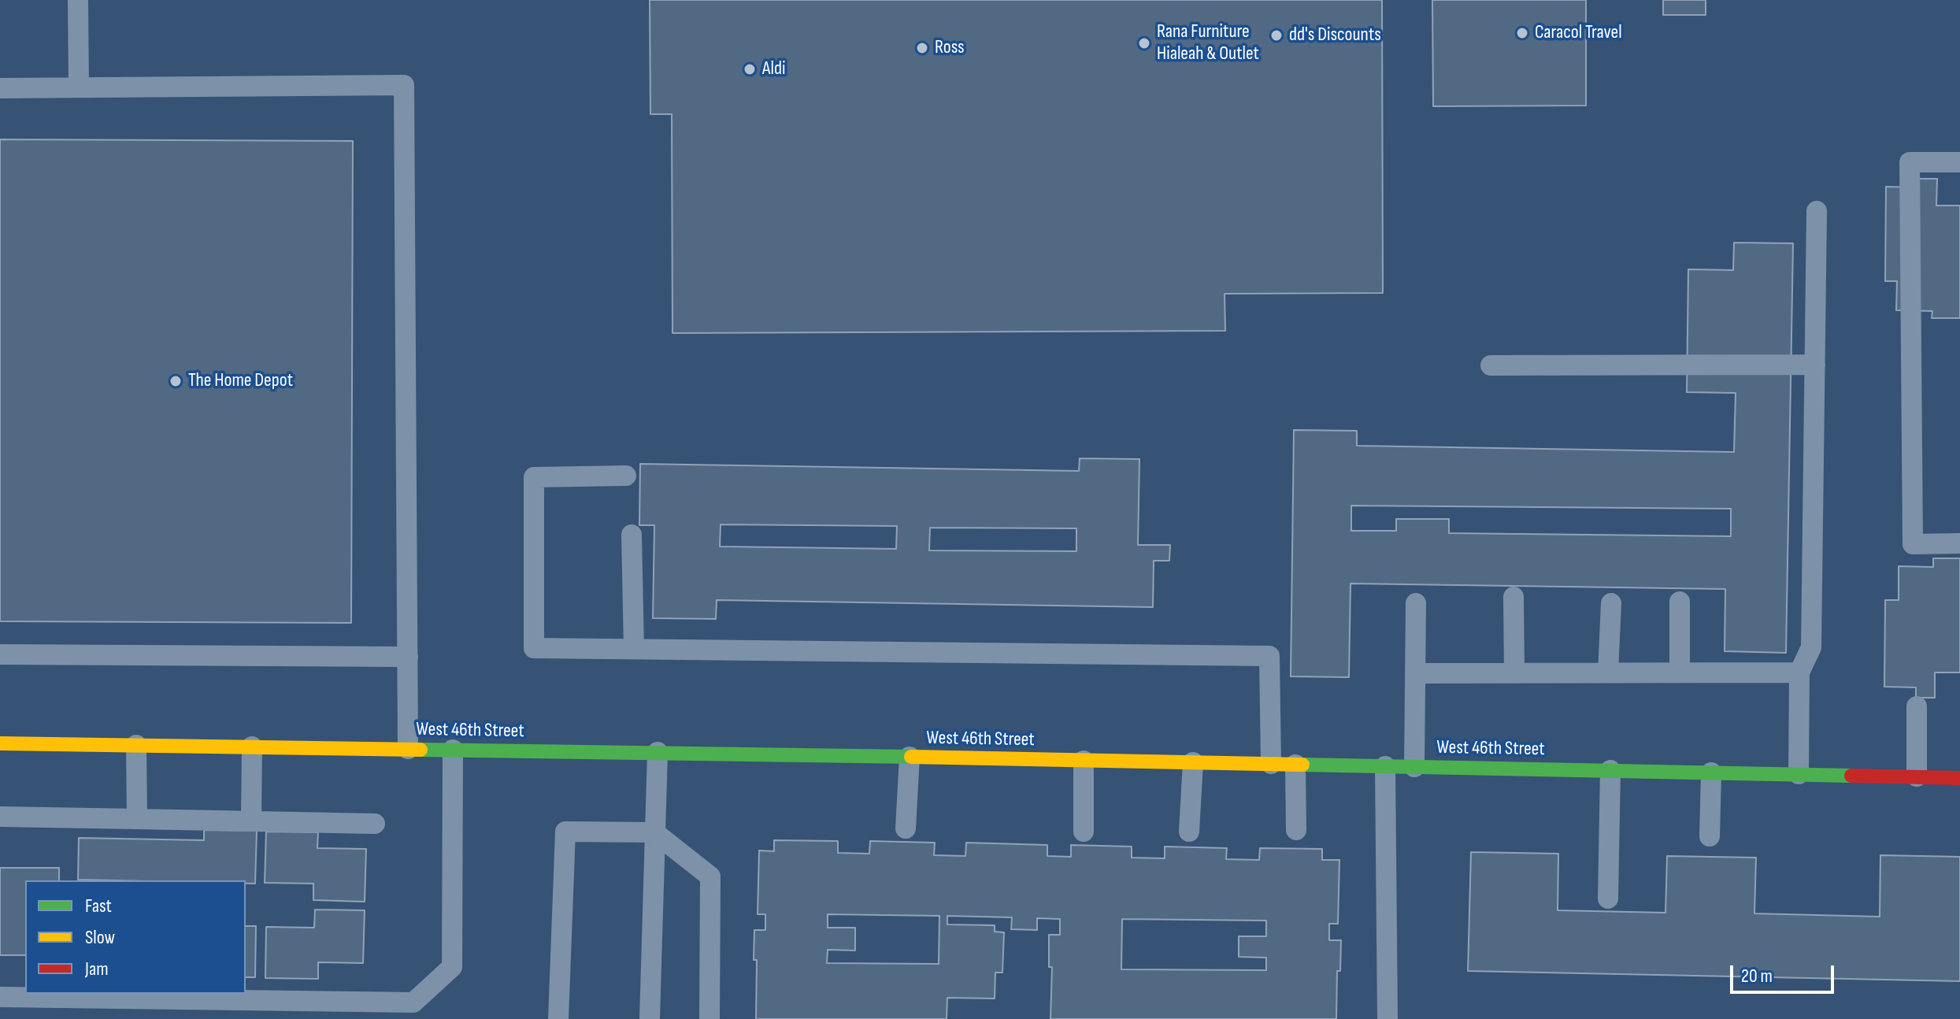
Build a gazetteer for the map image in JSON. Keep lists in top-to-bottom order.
{
  "streets": {
    "street": ["West 46th Street"]
  },
  "places": [
    "Caracol Travel",
    "dd's Discounts",
    "Rana Furniture Hialeah & Outlet",
    "Ross",
    "Aldi",
    "The Home Depot"
  ],
  "legend": ["Fast", "Slow", "Jam"],
  "scale_bar": "20 m"
}
